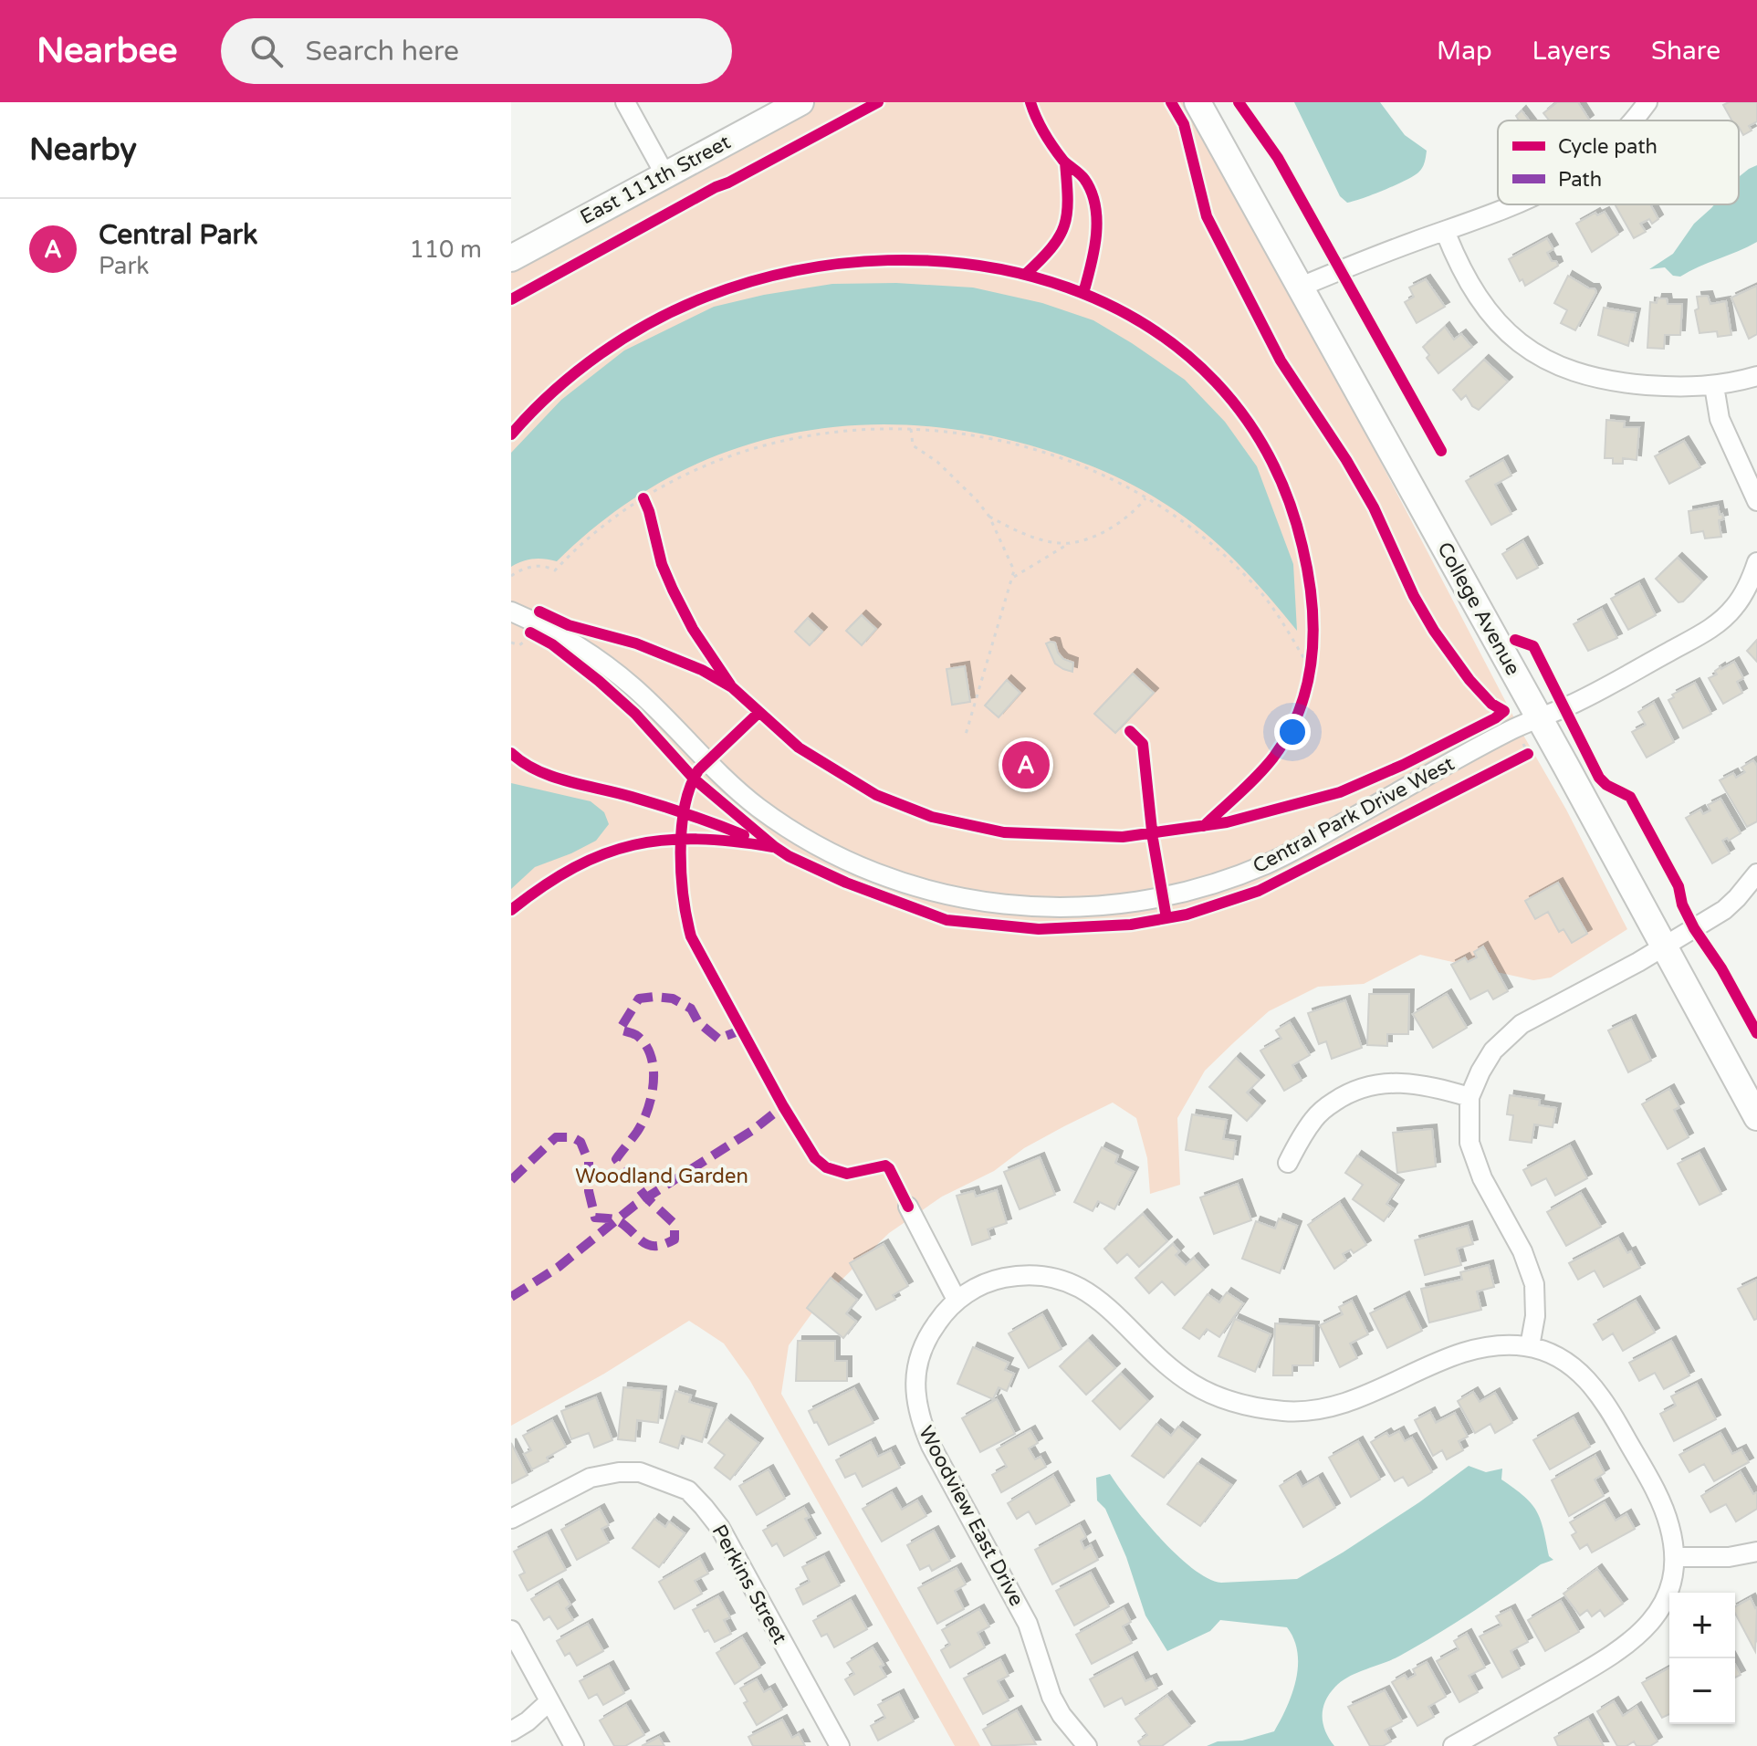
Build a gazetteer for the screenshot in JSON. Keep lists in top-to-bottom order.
{
  "streets": {
    "main road": ["East 111th Street", "College Avenue"],
    "street": ["Central Park Drive West", "Woodview East Drive", "Perkins Street"]
  },
  "crossings": [
    ["College Avenue", "Central Park Drive West"]
  ],
  "parks": ["Woodland Garden"],
  "legend": ["Cycle path", "Path"],
  "page": {
    "header": "Nearbee",
    "search": "Search here",
    "nav": ["Map", "Layers", "Share"],
    "heading": "Nearby",
    "list": [
      {
        "mark": "A",
        "name": "Central Park",
        "note": "Park",
        "value": "110 m"
      }
    ],
    "pins": "A",
    "map_buttons": ["+", "−"]
  }
}
